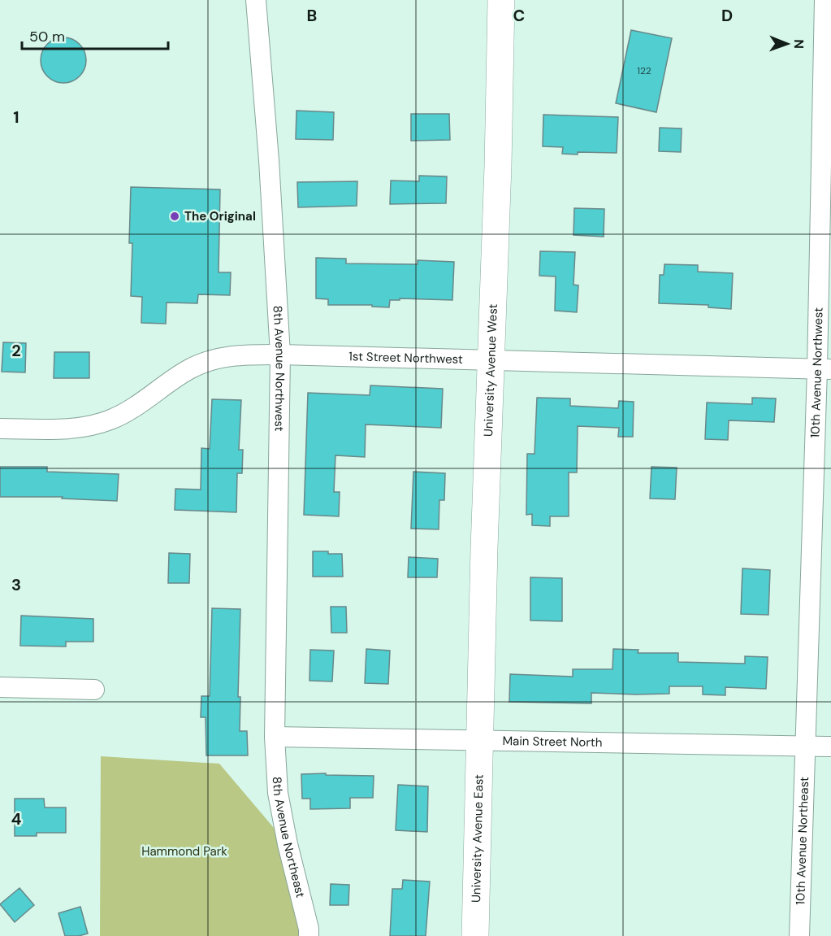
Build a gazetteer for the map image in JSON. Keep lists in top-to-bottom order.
{
  "streets": {
    "street": [
      "1st Street Northwest",
      "8th Avenue Northwest",
      "University Avenue West",
      "10th Avenue Northwest",
      "Main Street North",
      "8th Avenue Northeast",
      "University Avenue East",
      "10th Avenue Northeast"
    ]
  },
  "crossings": [
    ["1st Street Northwest", "8th Avenue Northwest"],
    ["1st Street Northwest", "University Avenue West"],
    ["1st Street Northwest", "10th Avenue Northwest"],
    ["8th Avenue Northwest", "Main Street North"],
    ["8th Avenue Northwest", "8th Avenue Northeast"],
    ["University Avenue West", "Main Street North"],
    ["University Avenue West", "University Avenue East"],
    ["10th Avenue Northwest", "Main Street North"],
    ["10th Avenue Northwest", "10th Avenue Northeast"],
    ["Main Street North", "8th Avenue Northeast"],
    ["Main Street North", "University Avenue East"],
    ["Main Street North", "10th Avenue Northeast"]
  ],
  "parks": ["Hammond Park"],
  "places": ["The Original"],
  "house_numbers": ["122"],
  "scale_bar": "50 m",
  "north": "right",
  "grid": {
    "columns": ["B", "C", "D"],
    "rows": [
      "1",
      "2",
      "3",
      "4"
    ]
  }
}
